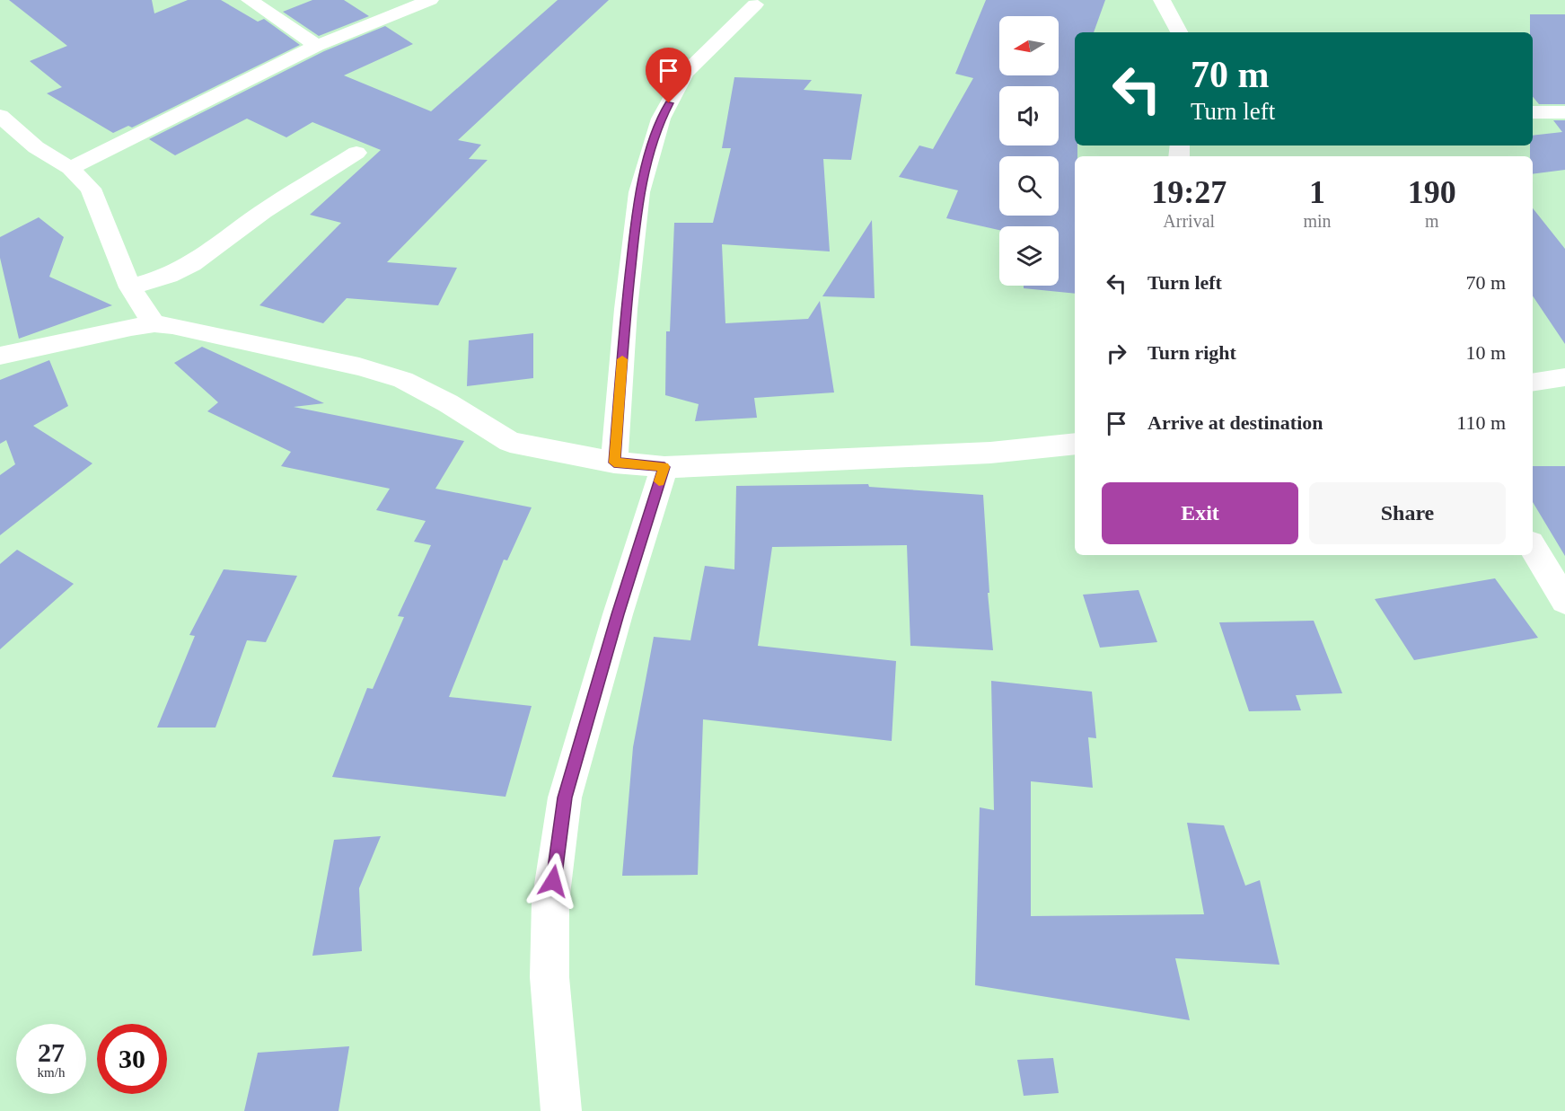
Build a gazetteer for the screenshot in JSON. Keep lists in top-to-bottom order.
{
  "north": "left",
  "page": {
    "turn": ["70 m", "Turn left"],
    "eta": [
      "19:27",
      "Arrival",
      "1",
      "min",
      "190",
      "m"
    ],
    "list": [
      {
        "name": "Turn left",
        "value": "70 m"
      },
      {
        "name": "Turn right",
        "value": "10 m"
      },
      {
        "name": "Arrive at destination",
        "value": "110 m"
      }
    ],
    "buttons": ["Exit", "Share"],
    "speed": "27 km/h",
    "limit": "30"
  }
}
